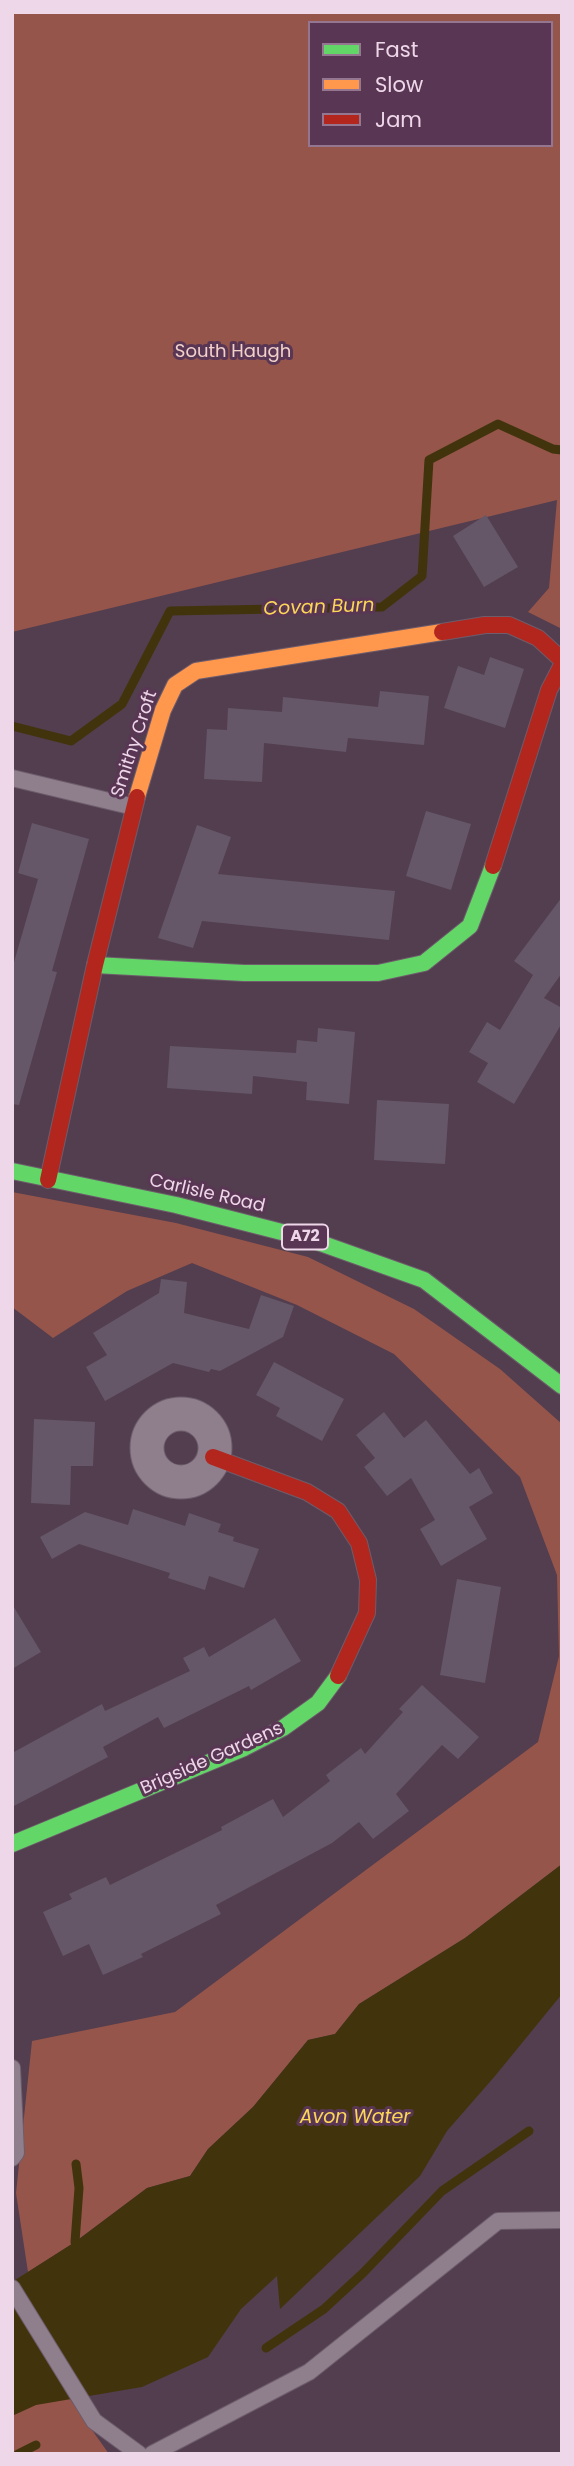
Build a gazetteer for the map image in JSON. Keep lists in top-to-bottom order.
{
  "streets": {
    "street": [
      "Smithy Croft",
      "Carlisle Road",
      "A72",
      "Brigside Gardens"
    ]
  },
  "crossings": [
    ["Smithy Croft", "Carlisle Road"]
  ],
  "water": ["Covan Burn", "Avon Water"],
  "parks": ["South Haugh"],
  "legend": ["Fast", "Slow", "Jam"]
}
